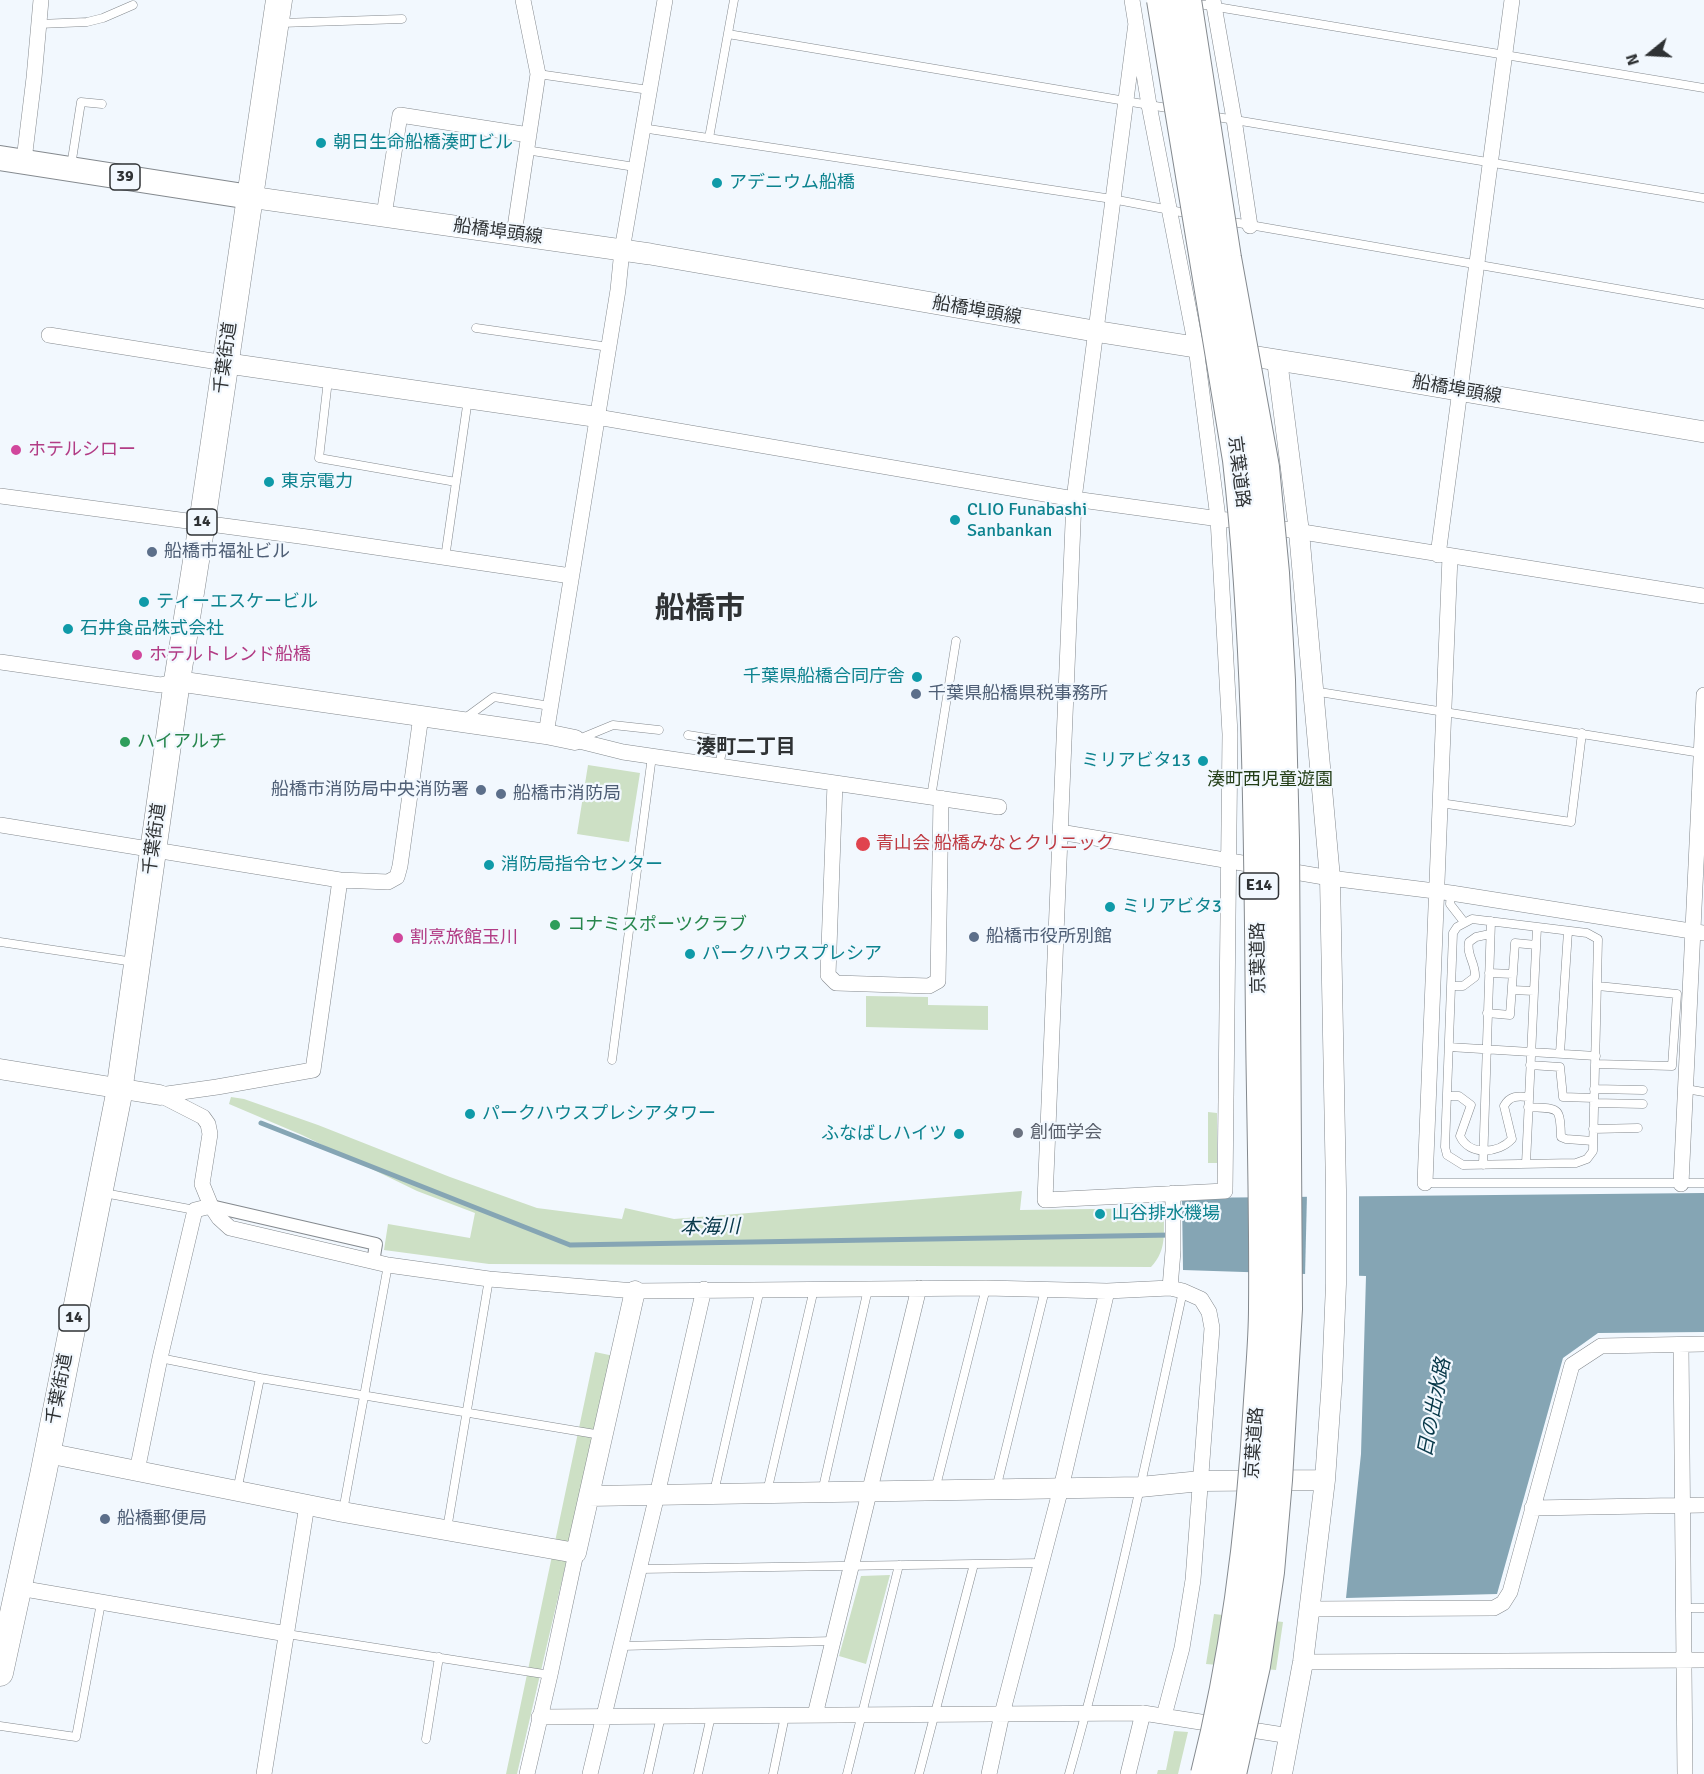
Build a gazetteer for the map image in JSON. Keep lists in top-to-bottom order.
{
  "streets": {
    "highway": [
      "千葉街道",
      "京葉道路",
      "14",
      "E14"
    ],
    "main road": ["39", "船橋埠頭線"]
  },
  "crossings": [
    ["39", "船橋埠頭線"],
    ["39", "千葉街道"],
    ["船橋埠頭線", "千葉街道"]
  ],
  "districts": ["船橋市", "湊町二丁目"],
  "water": ["本海川", "日の出水路"],
  "parks": ["湊町西児童遊園"],
  "places": [
    "朝日生命船橋湊町ビル",
    "アデニウム船橋",
    "ホテルシロー",
    "東京電力",
    "CLIO Funabashi Sanbankan",
    "船橋市福祉ビル",
    "ティーエスケービル",
    "石井食品株式会社",
    "ホテルトレンド船橋",
    "千葉県船橋合同庁舎",
    "千葉県船橋県税事務所",
    "ハイアルチ",
    "ミリアビタ13",
    "船橋市消防局中央消防署",
    "船橋市消防局",
    "青山会 船橋みなとクリニック",
    "消防局指令センター",
    "ミリアビタ3",
    "コナミスポーツクラブ",
    "船橋市役所別館",
    "割烹旅館玉川",
    "パークハウスプレシア",
    "パークハウスプレシアタワー",
    "創価学会",
    "ふなばしハイツ",
    "山谷排水機場",
    "船橋郵便局"
  ],
  "north": "left"
}
